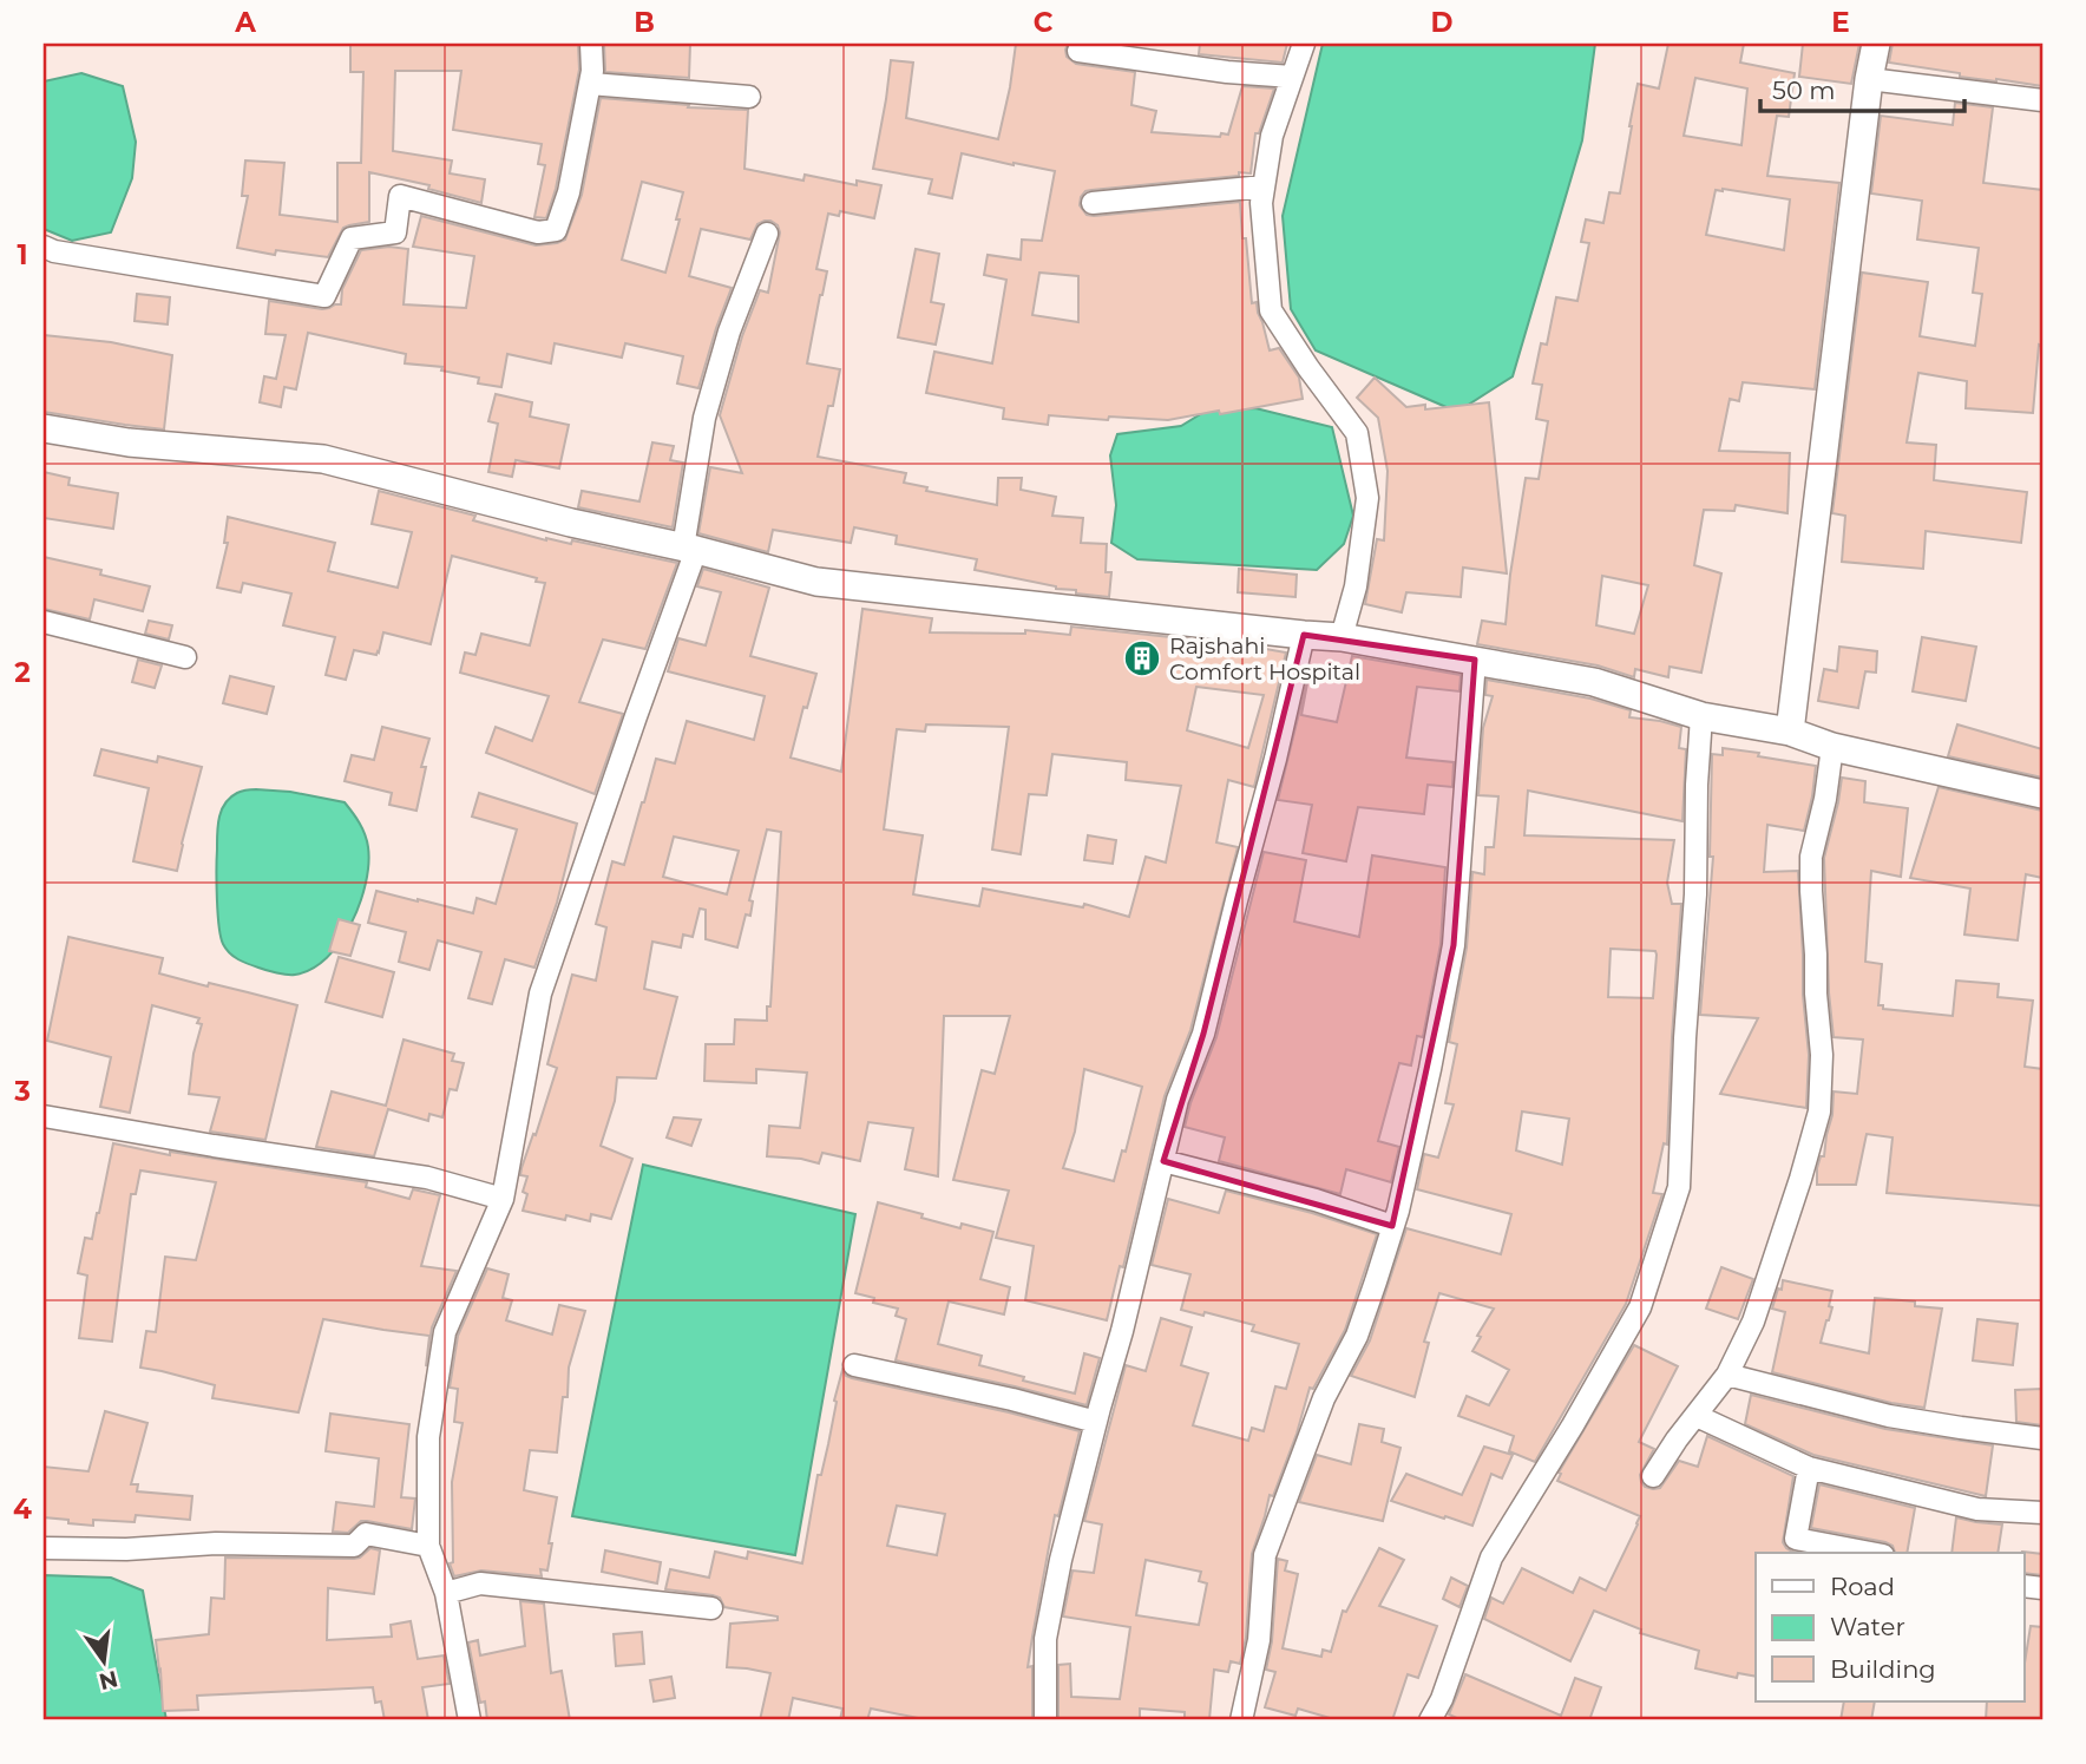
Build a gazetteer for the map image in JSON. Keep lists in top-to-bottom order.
{
  "places": {
    "building": ["Rajshahi Comfort Hospital"]
  },
  "legend": ["Road", "Water", "Building"],
  "scale_bar": "50 m",
  "north": "bottom",
  "grid": {
    "columns": [
      "A",
      "B",
      "C",
      "D",
      "E"
    ],
    "rows": [
      "1",
      "2",
      "3",
      "4"
    ]
  }
}
